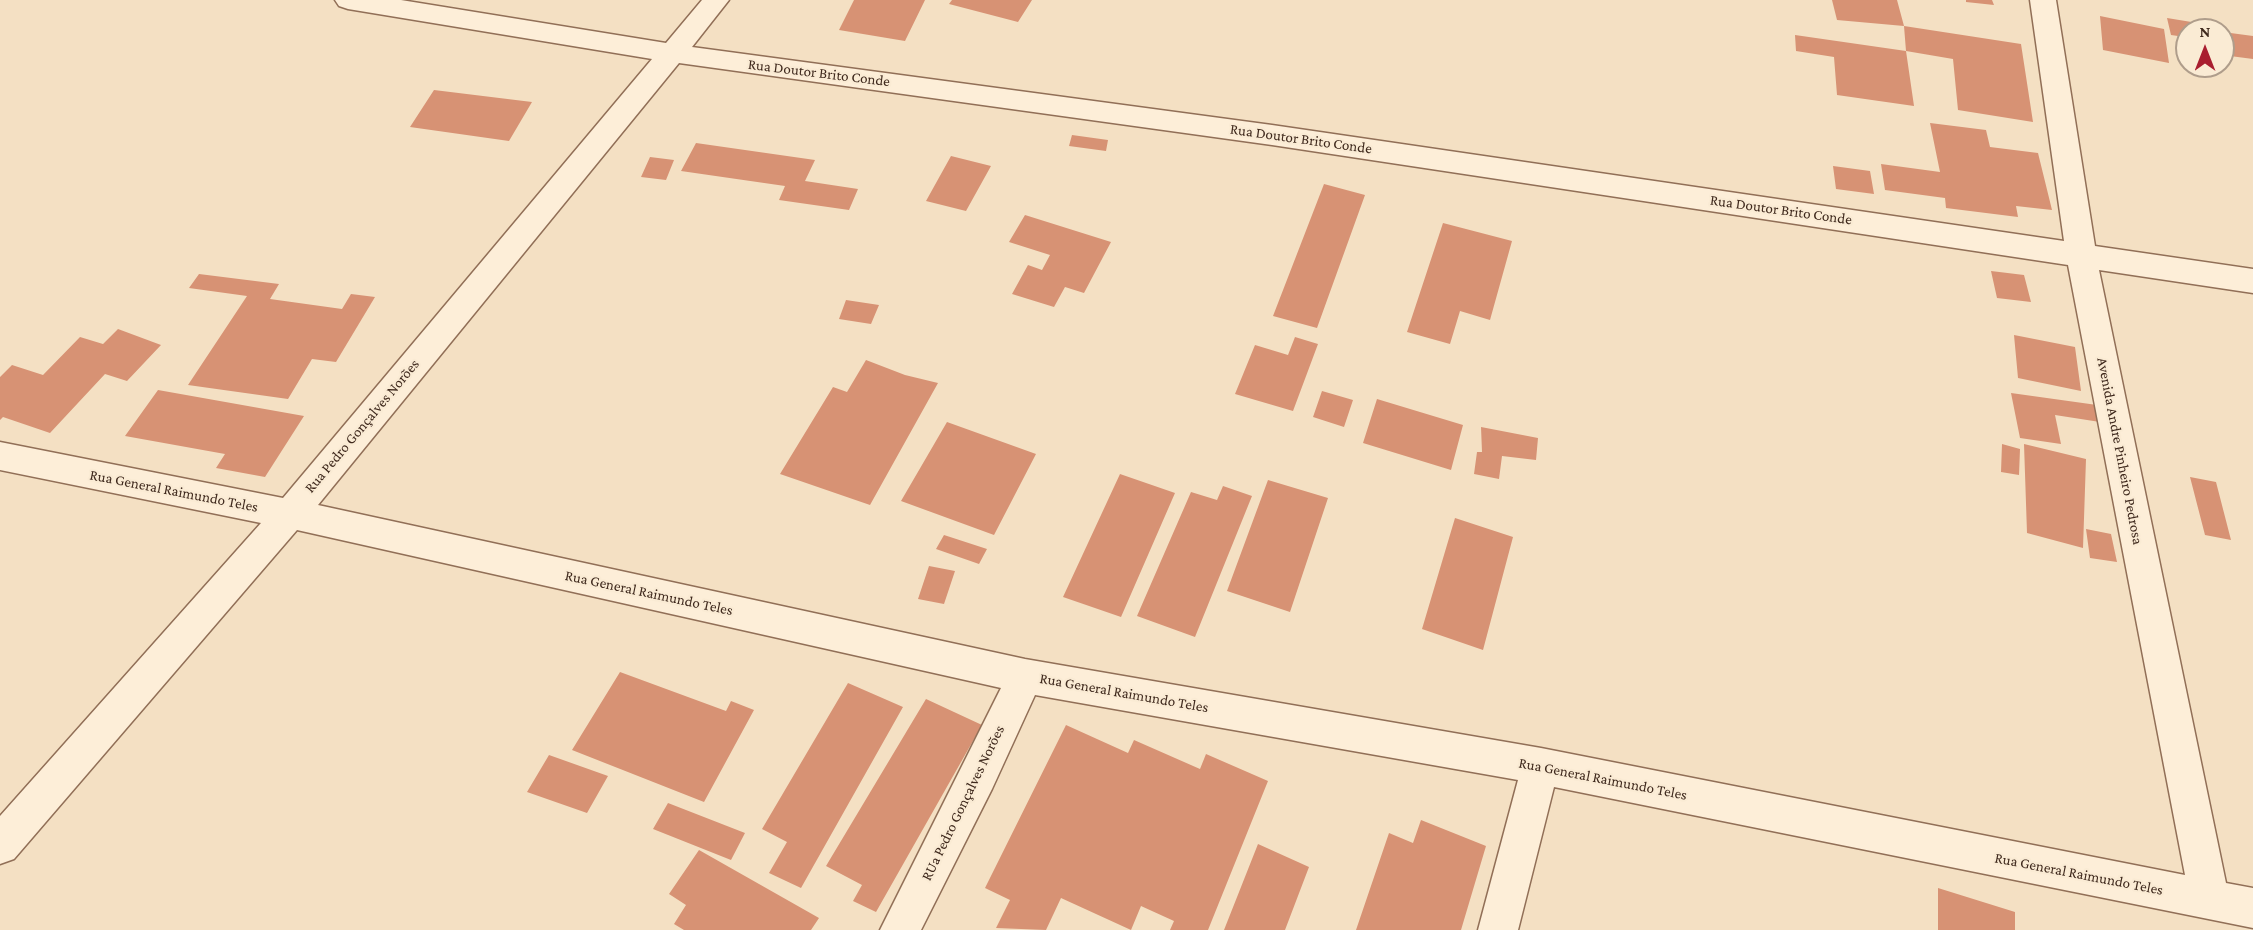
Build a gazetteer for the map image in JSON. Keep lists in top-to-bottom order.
{
  "streets": {
    "street": [
      "Rua Doutor Brito Conde",
      "Rua Pedro Gonçalves Norões",
      "Avenida Andre Pinheiro Pedrosa",
      "Rua General Raimundo Teles",
      "RUa Pedro Gonçalves Norões"
    ]
  },
  "crossings": [
    ["Rua Doutor Brito Conde", "Rua Pedro Gonçalves Norões"],
    ["Rua Doutor Brito Conde", "Avenida Andre Pinheiro Pedrosa"],
    ["Rua Pedro Gonçalves Norões", "Rua General Raimundo Teles"],
    ["Avenida Andre Pinheiro Pedrosa", "Rua General Raimundo Teles"],
    ["Rua General Raimundo Teles", "RUa Pedro Gonçalves Norões"]
  ],
  "north": "top"
}
